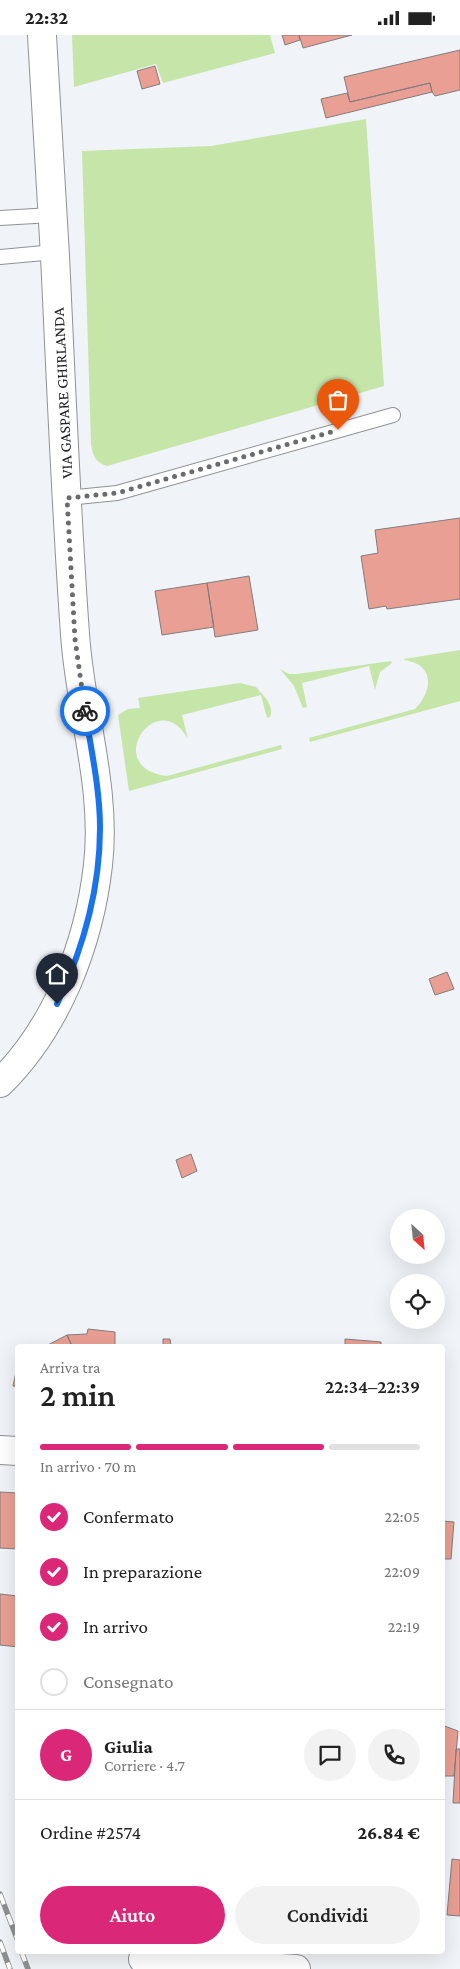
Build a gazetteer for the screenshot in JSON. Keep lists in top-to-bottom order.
{
  "streets": {
    "street": ["VIA GASPARE GHIRLANDA"]
  },
  "north": "bottom right",
  "page": {
    "status": "22:32",
    "heading": ["2 min", "Arriva tra", "22:34–22:39"],
    "panel": [
      "Giulia",
      "Corriere · 4.7",
      "Ordine #2574",
      "26.84 €"
    ],
    "bar": "In arrivo · 70 m",
    "list": [
      ["Confermato", "22:05"],
      ["In preparazione", "22:09"],
      ["In arrivo", "22:19"],
      "Consegnato"
    ],
    "round": "G",
    "buttons": ["Aiuto", "Condividi"]
  }
}
